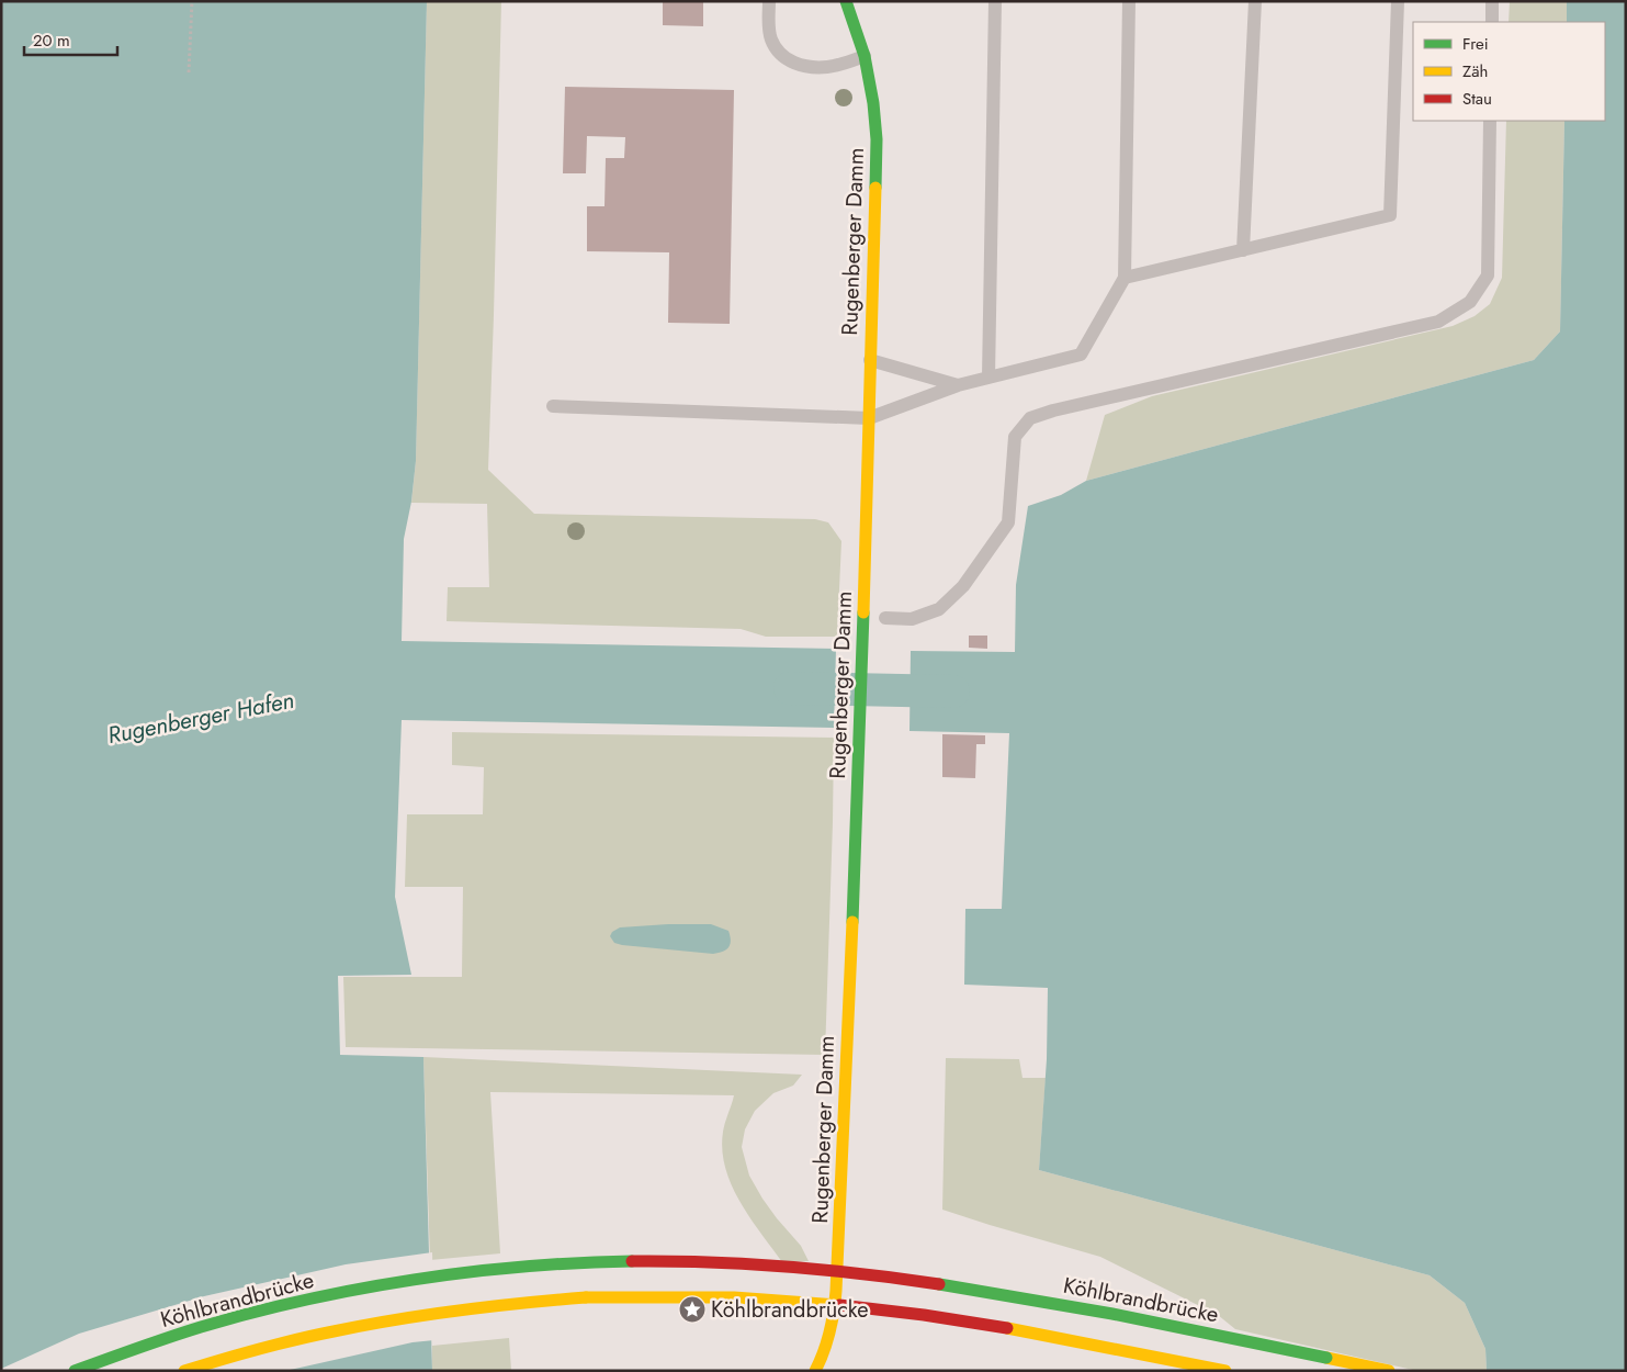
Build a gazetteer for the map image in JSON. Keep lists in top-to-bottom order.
{
  "streets": {
    "main road": ["Rugenberger Damm", "Köhlbrandbrücke"]
  },
  "water": ["Rugenberger Hafen"],
  "places": {
    "place": ["Köhlbrandbrücke"]
  },
  "legend": ["Frei", "Zäh", "Stau"],
  "scale_bar": "20 m"
}
